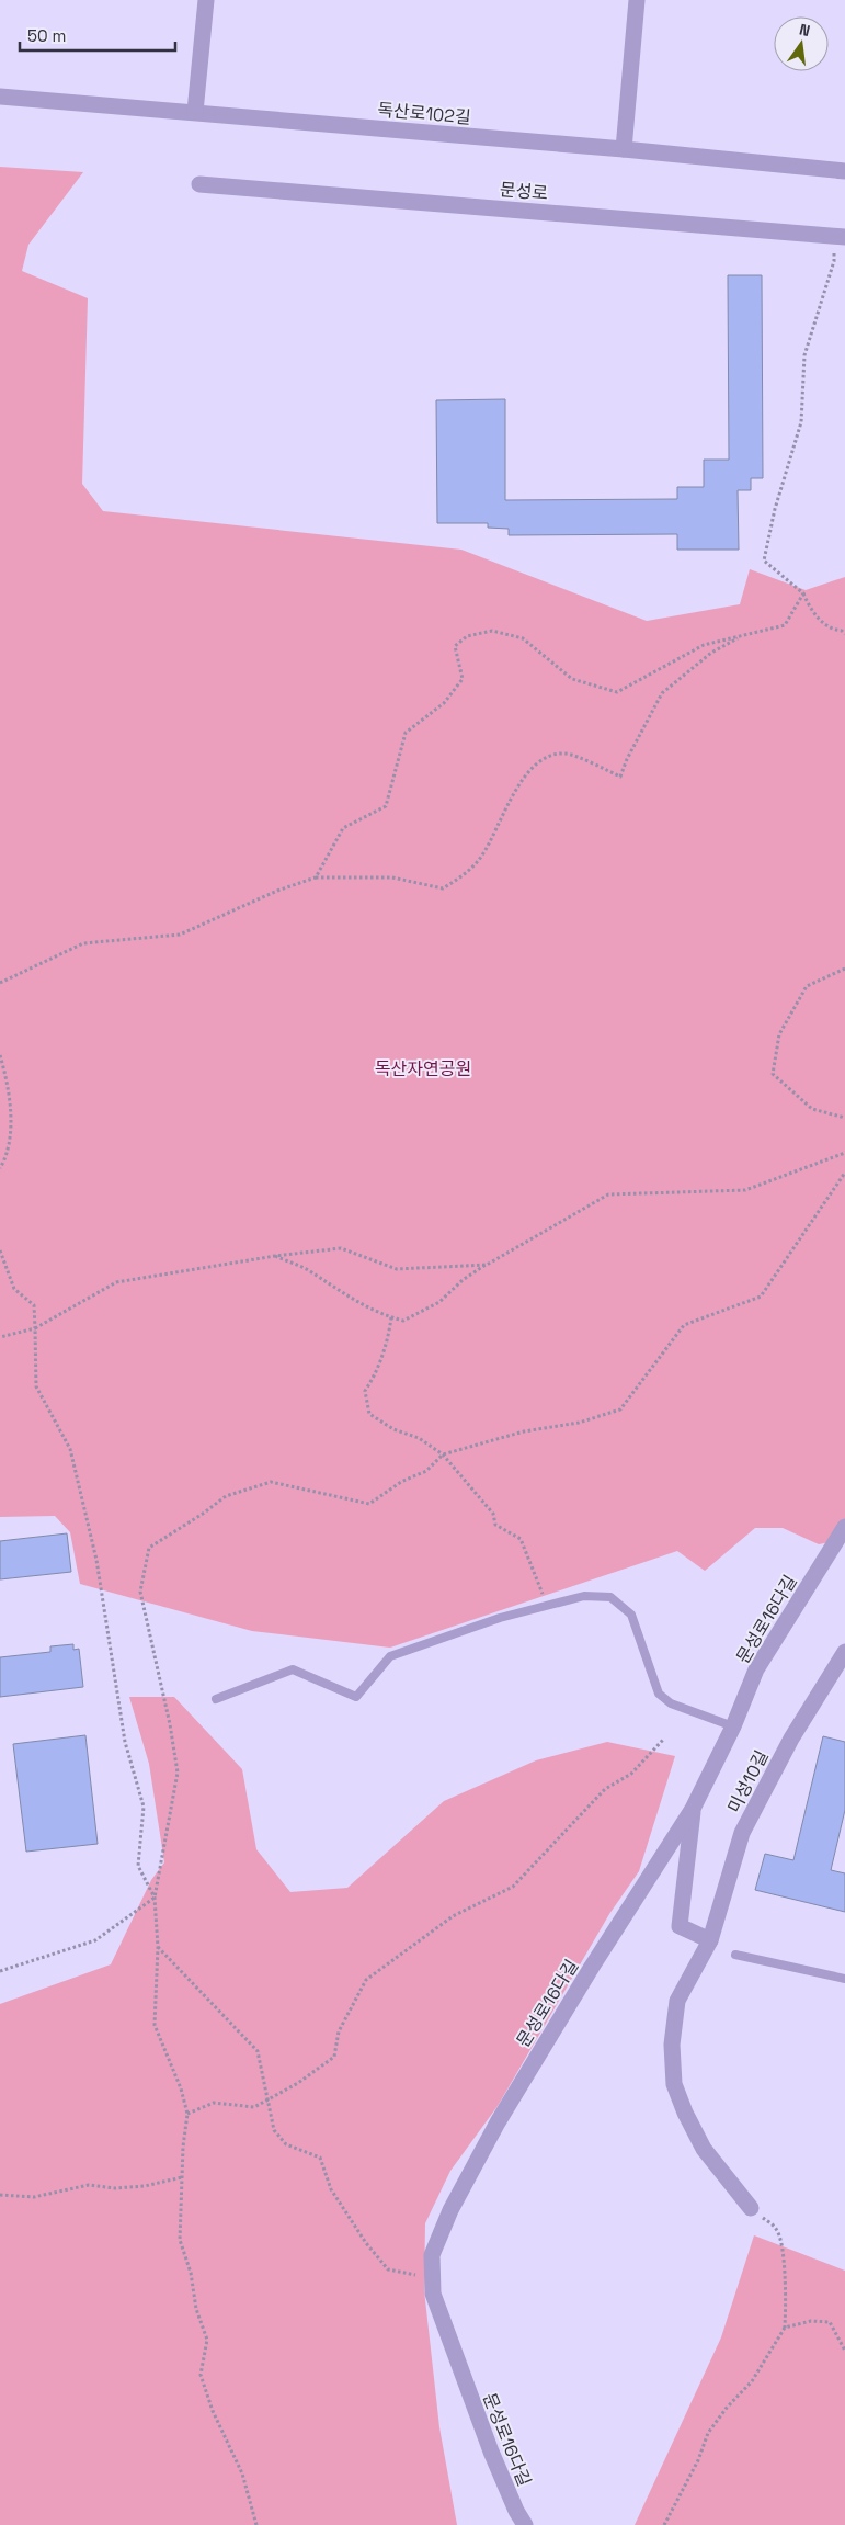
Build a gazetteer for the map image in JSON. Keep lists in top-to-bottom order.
{
  "streets": {
    "street": [
      "독산로102길",
      "문성로",
      "문성로16다길",
      "미성10길"
    ]
  },
  "parks": ["독산자연공원"],
  "scale_bar": "50 m",
  "north": "top"
}
